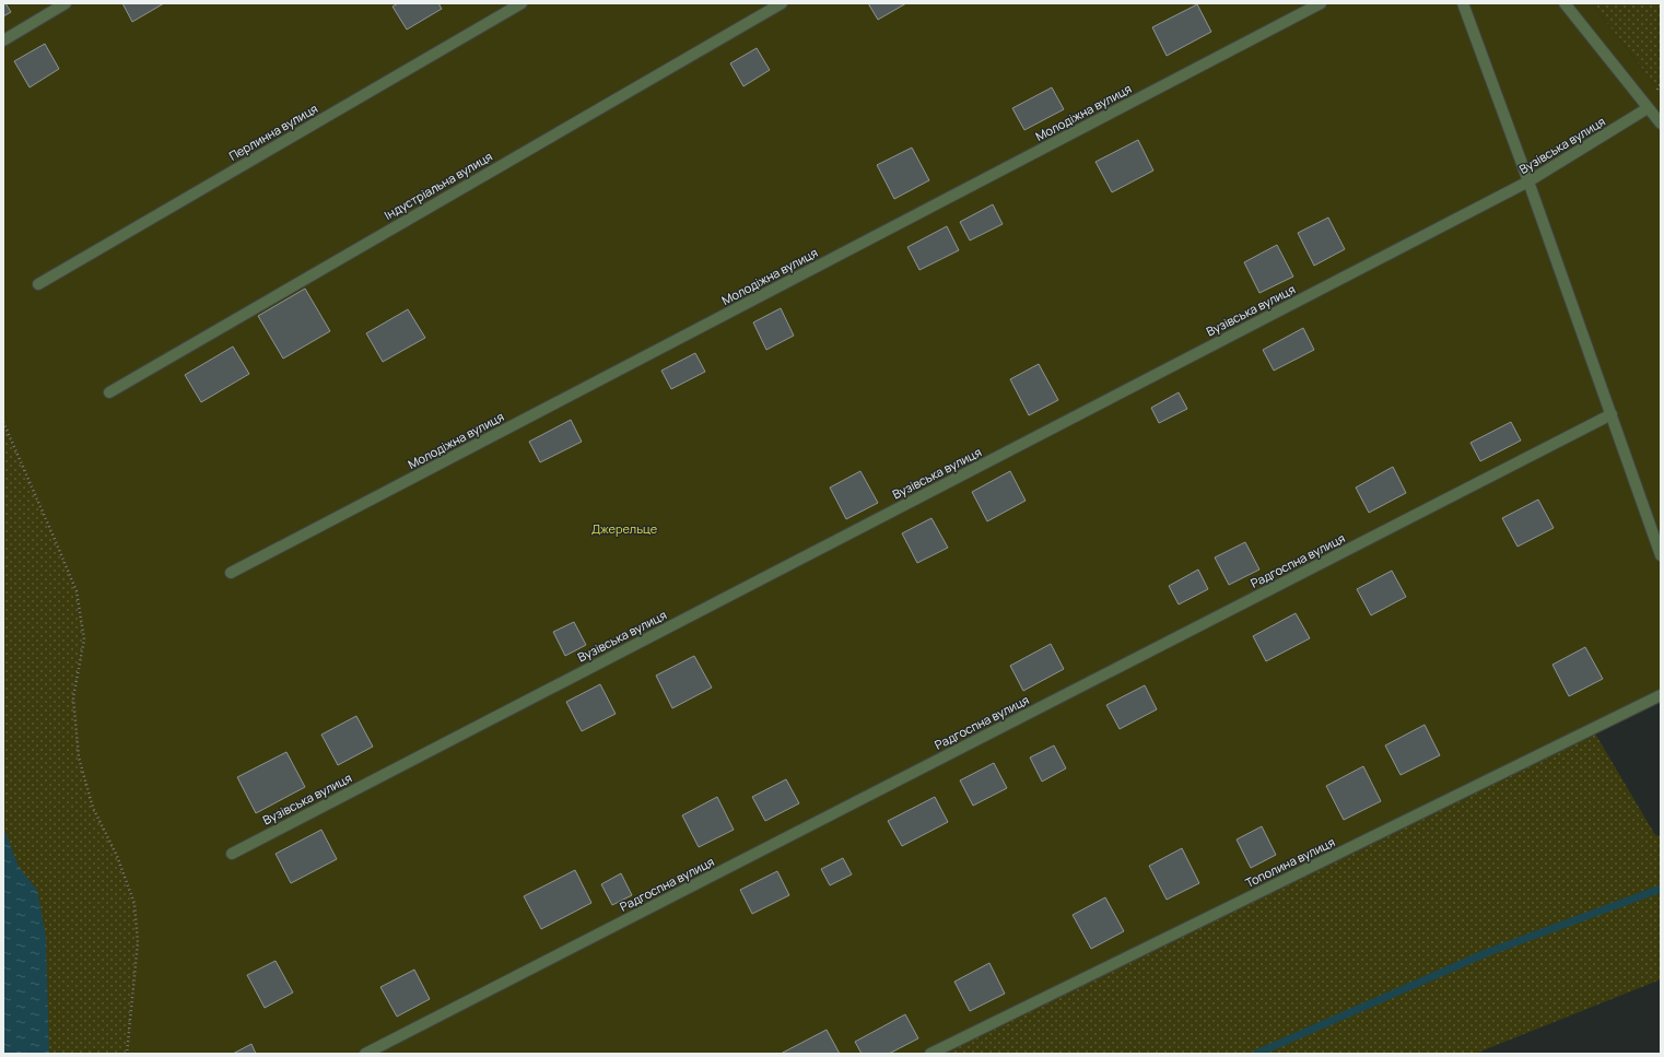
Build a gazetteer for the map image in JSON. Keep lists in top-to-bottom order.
{
  "streets": {
    "lane": [
      "Молодіжна вулиця",
      "Перлинна вулиця",
      "Вузівська вулиця",
      "Індустріальна вулиця",
      "Радгоспна вулиця",
      "Тополина вулиця"
    ]
  },
  "parks": ["Джерельце"]
}
